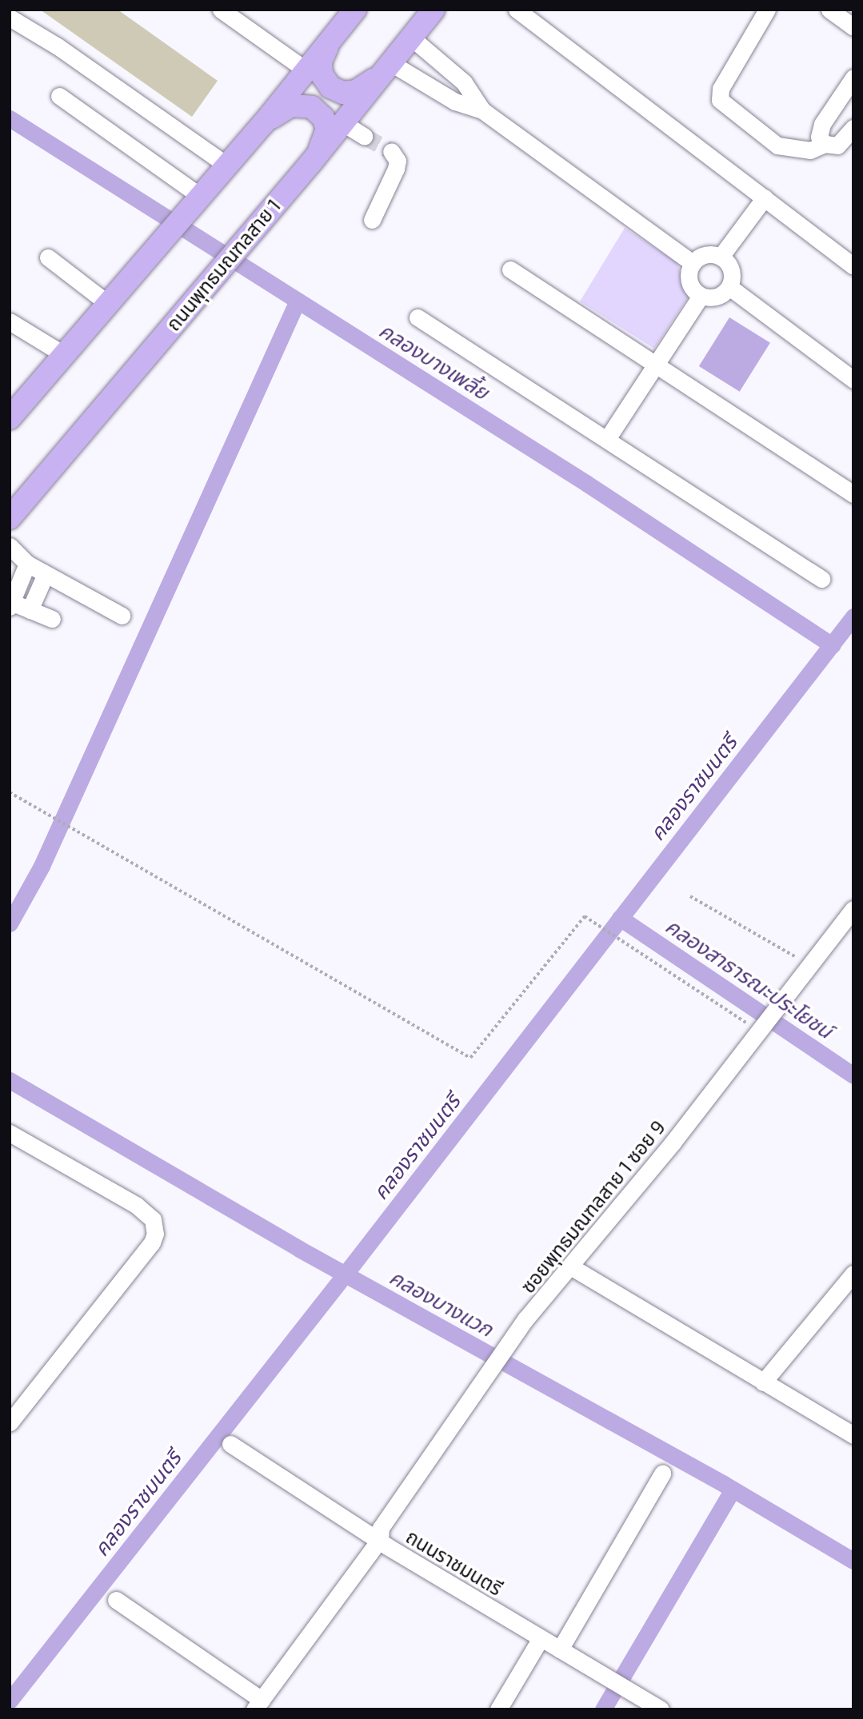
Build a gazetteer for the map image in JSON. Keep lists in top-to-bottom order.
{
  "streets": {
    "main road": ["ถนนพุทธมณฑลสาย 1"],
    "street": ["ซอยพุทธมณฑลสาย 1 ซอย 9", "ถนนราชมนตรี"]
  },
  "crossings": [
    ["ซอยพุทธมณฑลสาย 1 ซอย 9", "ถนนราชมนตรี"]
  ],
  "water": [
    "คลองบางเพลี้ย",
    "คลองราชมนตรี",
    "คลองสาธารณะประโยชน์",
    "คลองบางแวก"
  ]
}
